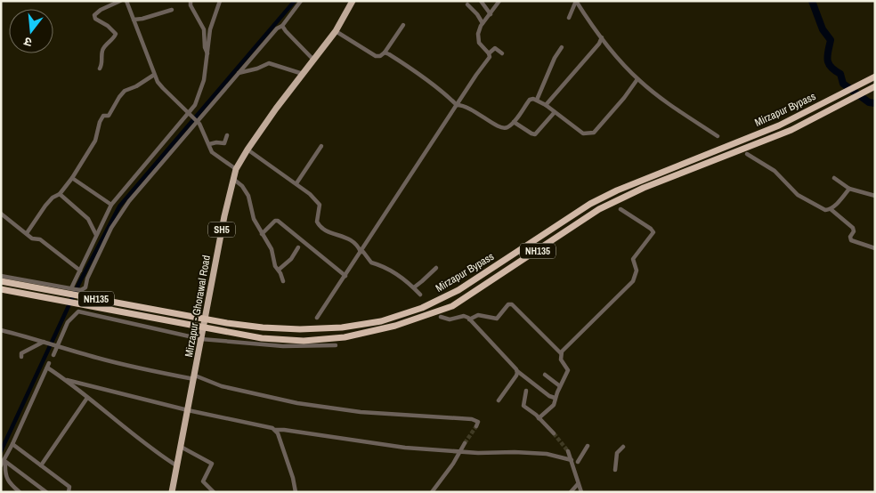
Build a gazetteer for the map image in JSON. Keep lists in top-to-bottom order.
{
  "streets": {
    "highway": ["Mirzapur Bypass", "NH135"],
    "main road": ["SH5", "Mirzapur - Ghorawal Road"]
  },
  "north": "bottom"
}
